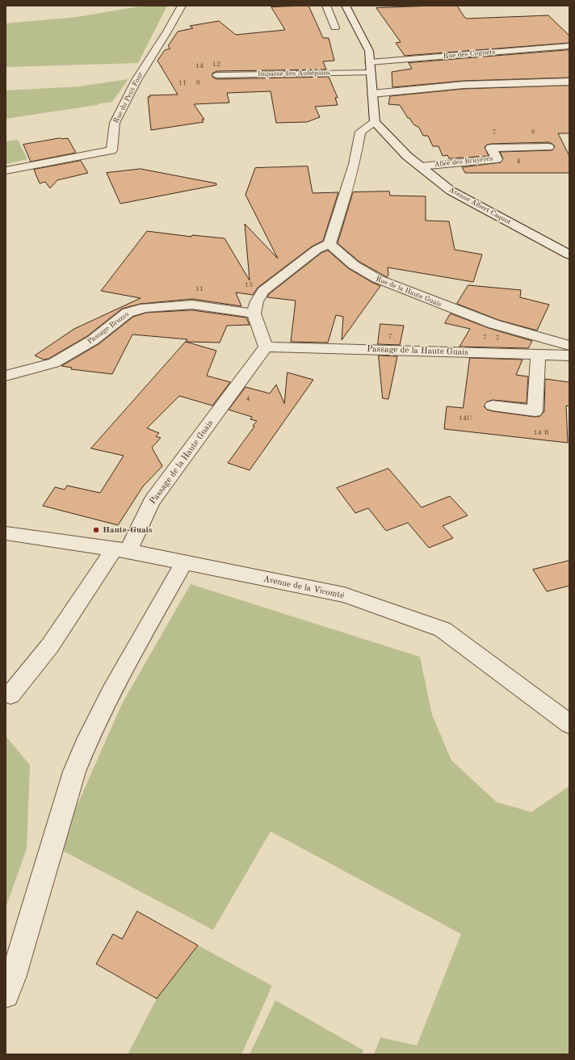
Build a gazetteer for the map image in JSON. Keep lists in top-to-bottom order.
{
  "streets": {
    "street": [
      "Rue des Cognets",
      "Impasse des Aubépines",
      "Rue du Petit Four",
      "Allée des Bruyères",
      "Avenue Albert Caquot",
      "Rue de la Haute Guais",
      "Passage Bruzzo",
      "Passage de la Haute Guais",
      "Avenue de la Vicomté"
    ]
  },
  "crossings": [
    ["Rue des Cognets", "Impasse des Aubépines"],
    ["Allée des Bruyères", "Avenue Albert Caquot"],
    ["Passage de la Haute Guais", "Avenue de la Vicomté"]
  ],
  "places": ["Haute-Guais"],
  "house_numbers": [
    "12",
    "14",
    "11",
    "9",
    "7",
    "9",
    "4",
    "15",
    "11",
    "7",
    "7",
    "7",
    "4",
    "14C",
    "14 B"
  ]
}
